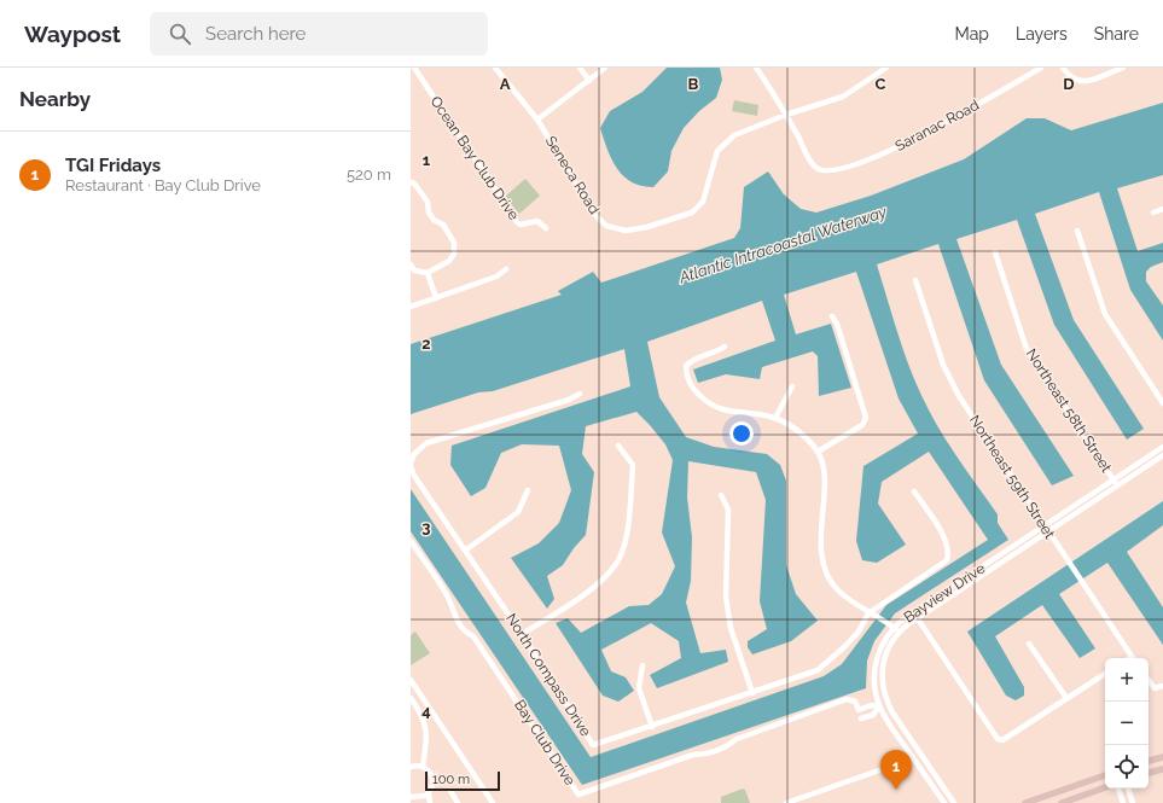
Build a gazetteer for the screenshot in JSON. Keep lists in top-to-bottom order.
{
  "streets": {
    "street": [
      "Saranac Road",
      "Ocean Bay Club Drive",
      "Seneca Road",
      "Northeast 58th Street",
      "Northeast 59th Street",
      "Bayview Drive",
      "North Compass Drive",
      "Bay Club Drive"
    ]
  },
  "crossings": [
    ["Saranac Road", "Seneca Road"],
    ["Northeast 58th Street", "Bayview Drive"],
    ["Northeast 59th Street", "Bayview Drive"],
    ["Bayview Drive", "Bay Club Drive"]
  ],
  "water": ["Atlantic Intracoastal Waterway"],
  "scale_bar": "100 m",
  "page": {
    "header": "Waypost",
    "search": "Search here",
    "nav": ["Map", "Layers", "Share"],
    "heading": "Nearby",
    "list": [
      {
        "mark": "1",
        "name": "TGI Fridays",
        "note": "Restaurant · Bay Club Drive",
        "value": "520 m"
      }
    ],
    "map_buttons": ["+", "−"],
    "pins": "1",
    "scale": "100 m"
  },
  "grid": {
    "columns": [
      "A",
      "B",
      "C",
      "D"
    ],
    "rows": [
      "1",
      "2",
      "3",
      "4"
    ]
  }
}
